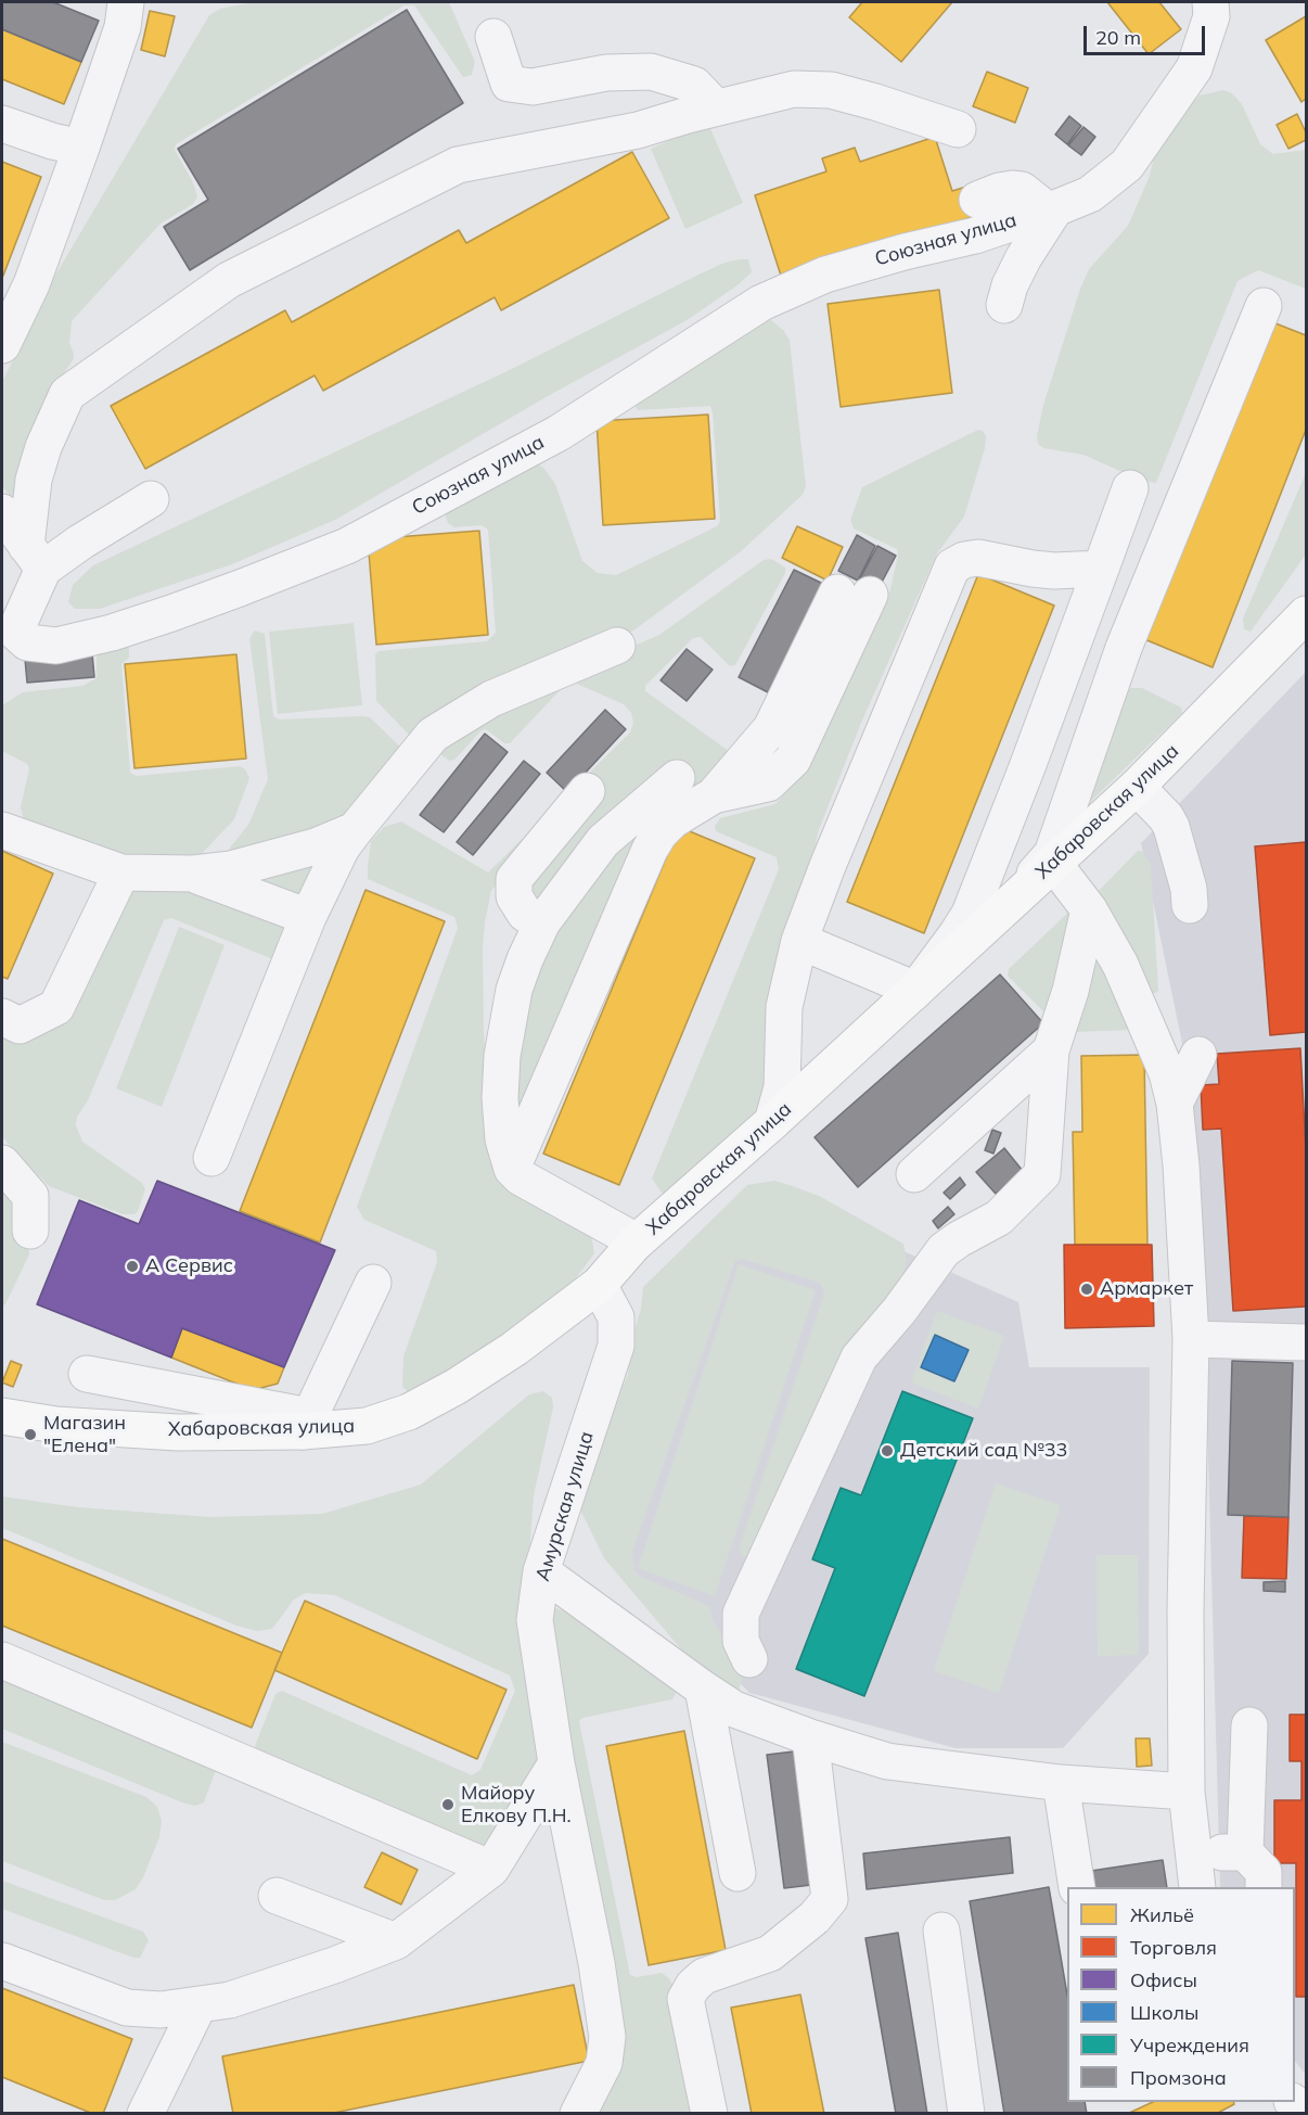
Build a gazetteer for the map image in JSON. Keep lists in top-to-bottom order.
{
  "streets": {
    "main road": ["Хабаровская улица"],
    "street": ["Союзная улица", "Амурская улица"]
  },
  "crossings": [
    ["Хабаровская улица", "Амурская улица"]
  ],
  "places": [
    "А Сервис",
    "Армаркет",
    "Магазин \"Елена\"",
    "Детский сад №33",
    "Майору Елкову П.Н."
  ],
  "legend": [
    "Жильё",
    "Торговля",
    "Офисы",
    "Школы",
    "Учреждения",
    "Промзона"
  ],
  "scale_bar": "20 m"
}
